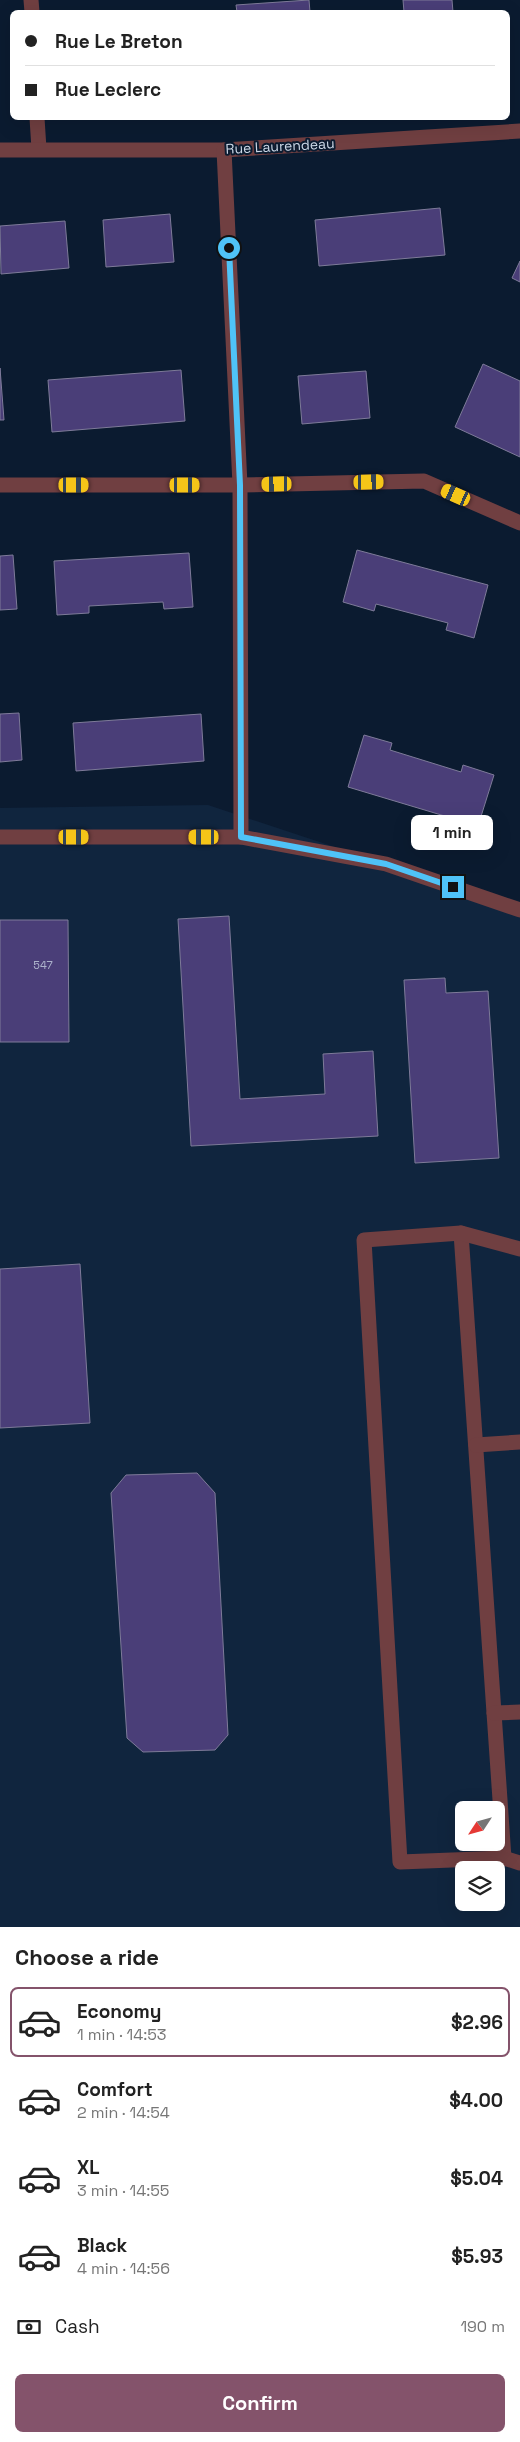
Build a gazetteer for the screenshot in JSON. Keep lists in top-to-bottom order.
{
  "streets": {
    "street": ["Rue Laurendeau"]
  },
  "house_numbers": ["547"],
  "north": "bottom left",
  "page": {
    "banner": ["Rue Le Breton", "Rue Leclerc"],
    "bubble": "1 min",
    "heading": "Choose a ride",
    "list": [
      {
        "name": "Economy",
        "note": "1 min · 14:53",
        "value": "$2.96"
      },
      {
        "name": "Comfort",
        "note": "2 min · 14:54",
        "value": "$4.00"
      },
      {
        "name": "XL",
        "note": "3 min · 14:55",
        "value": "$5.04"
      },
      {
        "name": "Black",
        "note": "4 min · 14:56",
        "value": "$5.93"
      }
    ],
    "pay": ["Cash", "190 m"],
    "buttons": "Confirm"
  }
}
